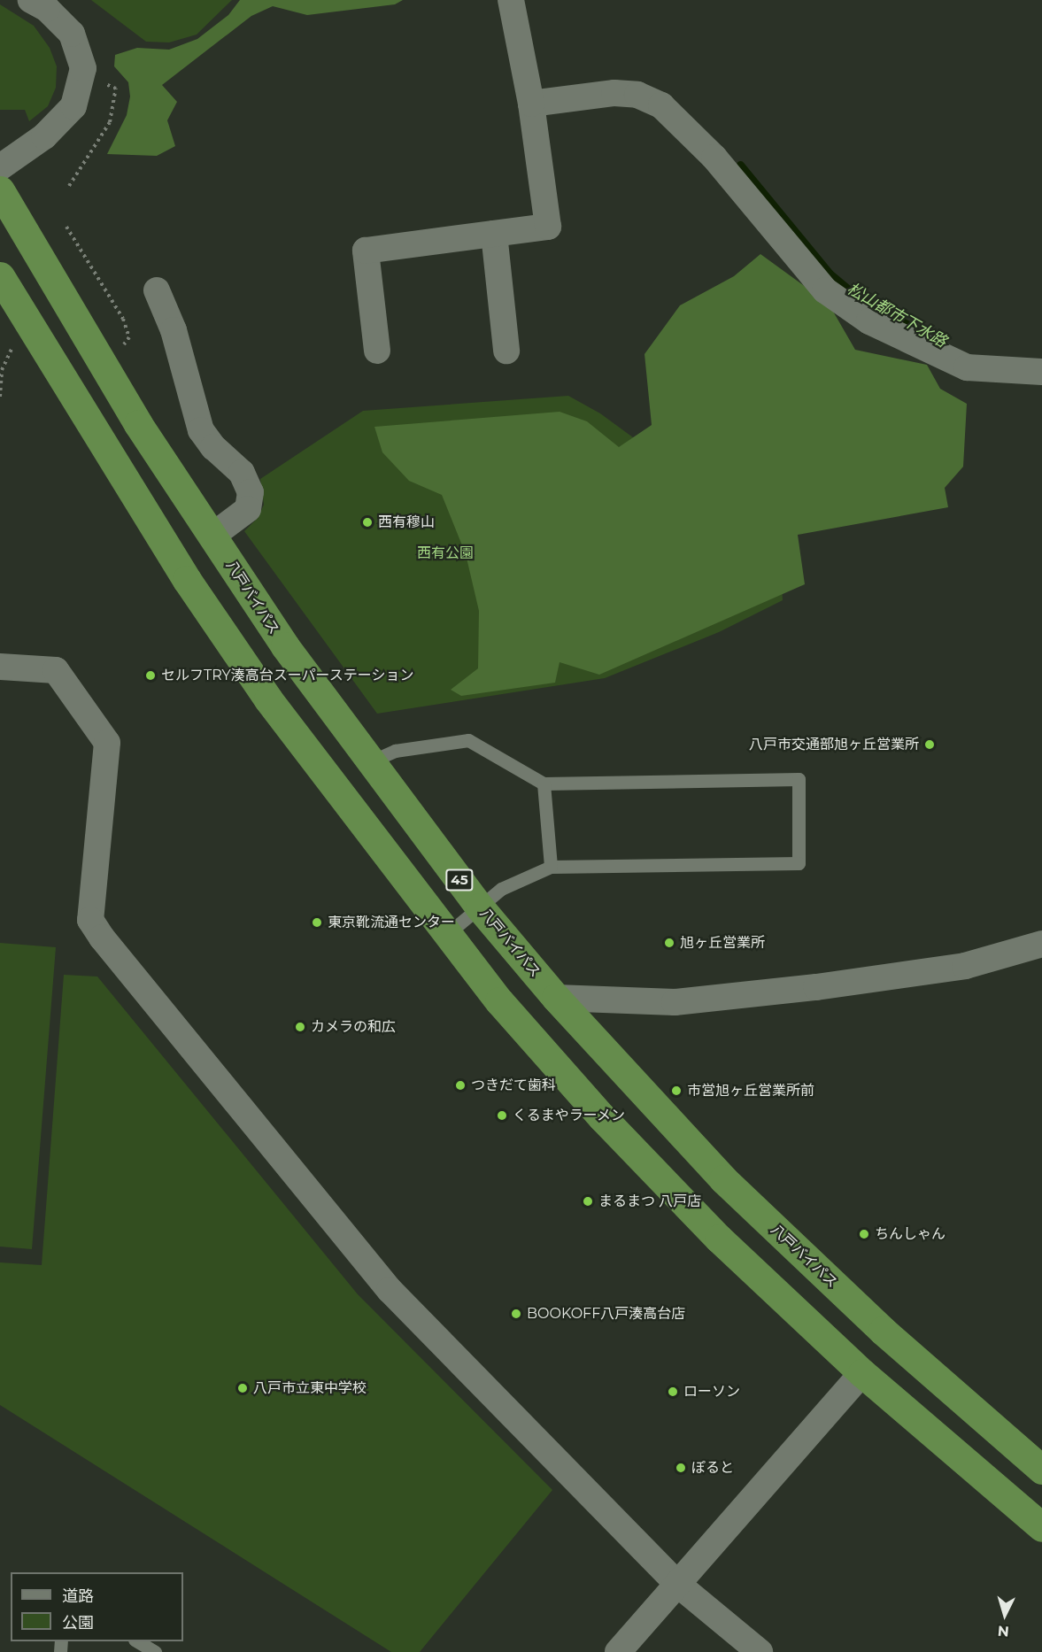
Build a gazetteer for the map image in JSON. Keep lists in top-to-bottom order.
{
  "streets": {
    "highway": ["八戸バイパス", "45"]
  },
  "water": ["松山都市下水路"],
  "parks": ["西有公園"],
  "places": [
    "西有穆山",
    "セルフTRY湊高台スーパーステーション",
    "八戸市交通部旭ヶ丘営業所",
    "東京靴流通センター",
    "旭ヶ丘営業所",
    "カメラの和広",
    "つきだて歯科",
    "市営旭ヶ丘営業所前",
    "くるまやラーメン",
    "まるまつ 八戸店",
    "ちんしゃん",
    "BOOKOFF八戸湊高台店",
    "八戸市立東中学校",
    "ローソン",
    "ぽると"
  ],
  "legend": ["道路", "公園"],
  "north": "bottom"
}
